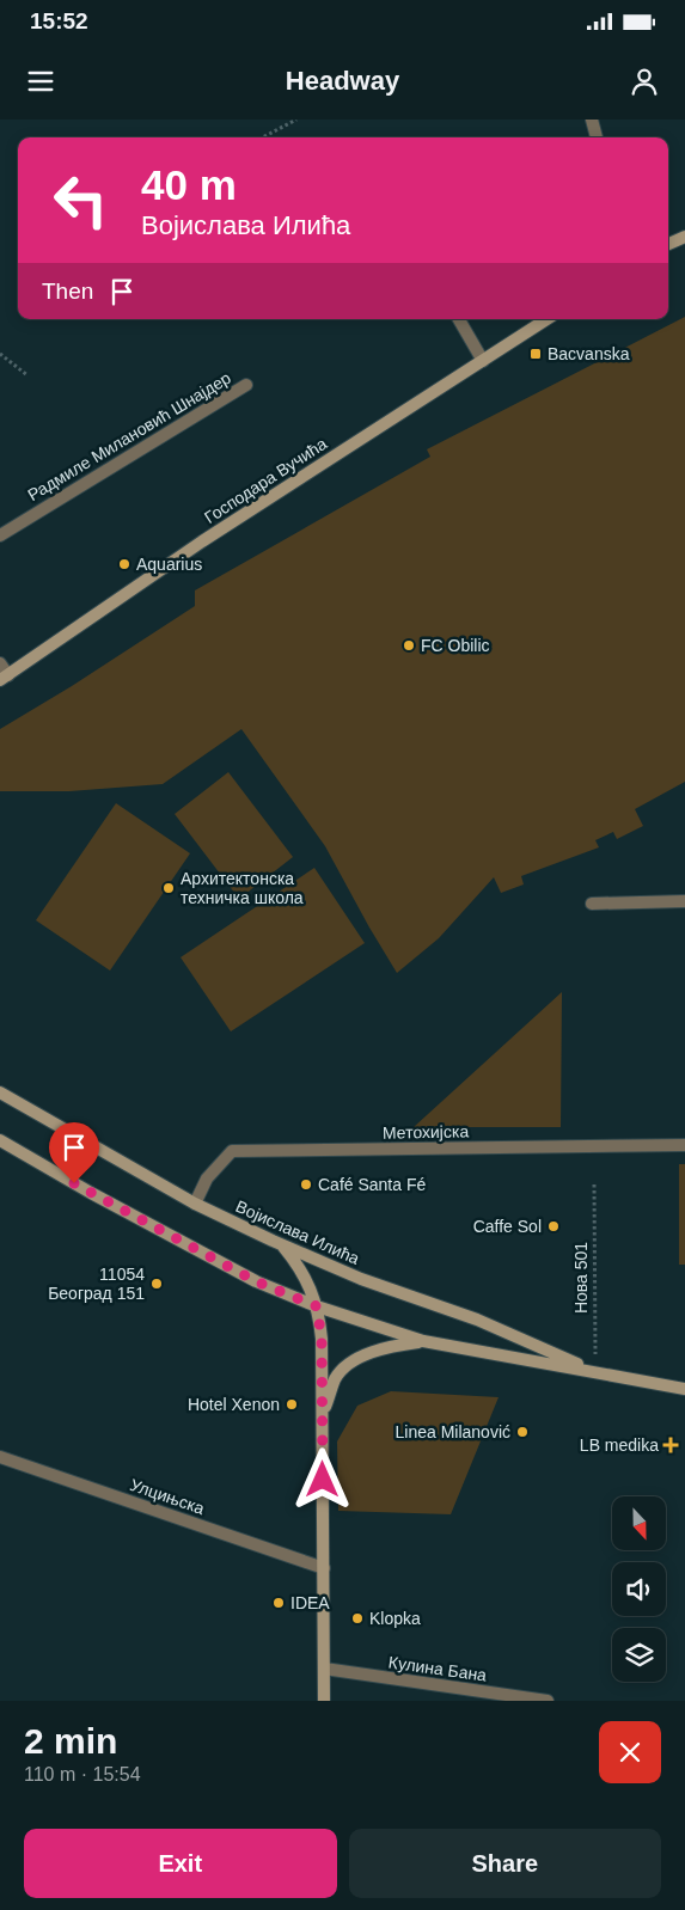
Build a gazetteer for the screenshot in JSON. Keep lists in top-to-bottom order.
{
  "streets": {
    "main road": ["Господара Вучића", "Војислава Илића"],
    "street": [
      "Радмиле Милановић Шнајдер",
      "Метохијска",
      "Улцињска",
      "Кулина Бана"
    ],
    "path": ["Нова 501"]
  },
  "crossings": [
    ["Метохијска", "Војислава Илића"],
    ["Војислава Илића", "Нова 501"]
  ],
  "places": {
    "transit": ["Bacvanska"],
    "other": [
      "Aquarius",
      "FC Obilic",
      "Архитектонска техничка школа",
      "Café Santa Fé",
      "Caffe Sol",
      "11054 Београд 151",
      "Hotel Xenon",
      "Linea Milanović",
      "IDEA",
      "Klopka"
    ],
    "health": ["LB medika"]
  },
  "north": "bottom",
  "page": {
    "status": "15:52",
    "header": "Headway",
    "turn": ["40 m", "Војислава Илића"],
    "then": "Then",
    "heading": ["2 min", "110 m · 15:54"],
    "buttons": ["Exit", "Share"]
  }
}
